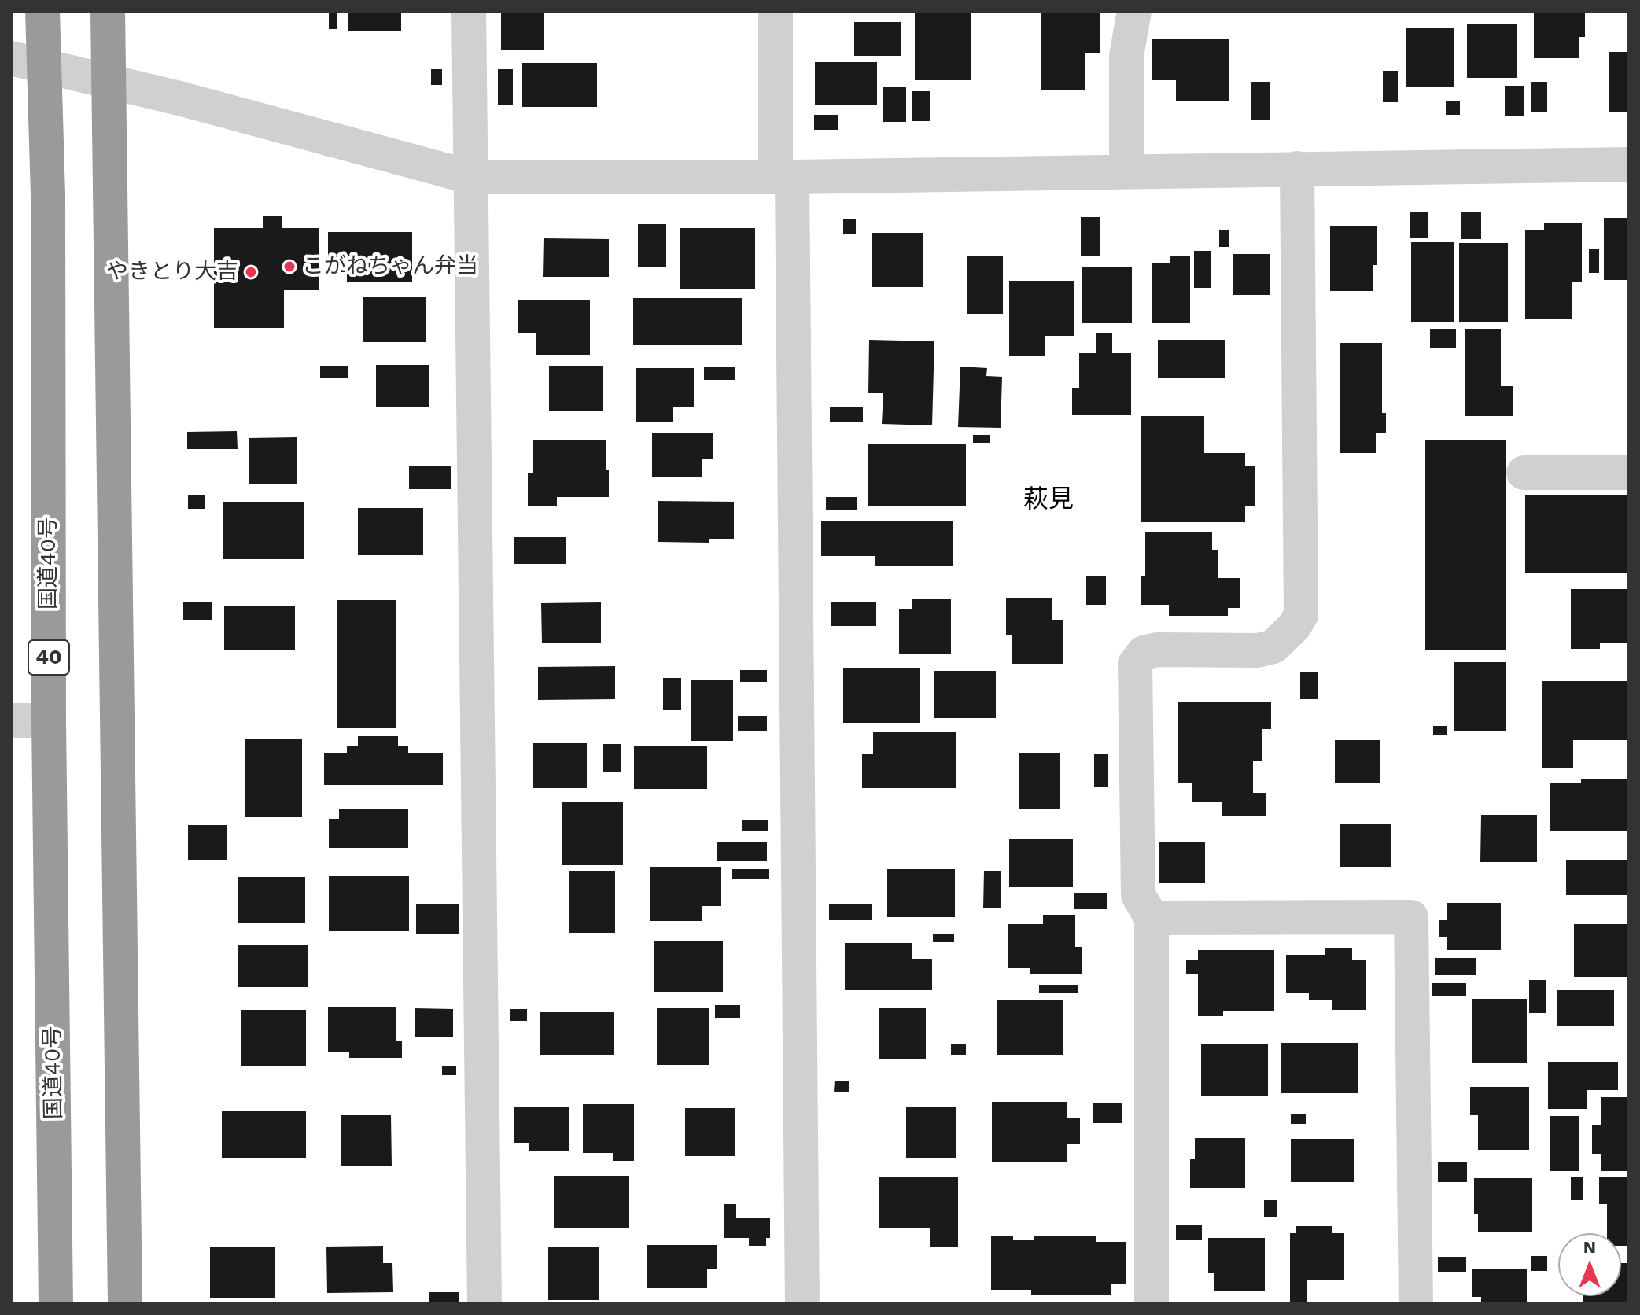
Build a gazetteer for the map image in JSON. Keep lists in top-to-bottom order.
{
  "streets": {
    "highway": ["国道40号", "40"]
  },
  "districts": ["萩見"],
  "places": ["こがねちゃん弁当", "やきとり大吉"],
  "north": "top"
}
